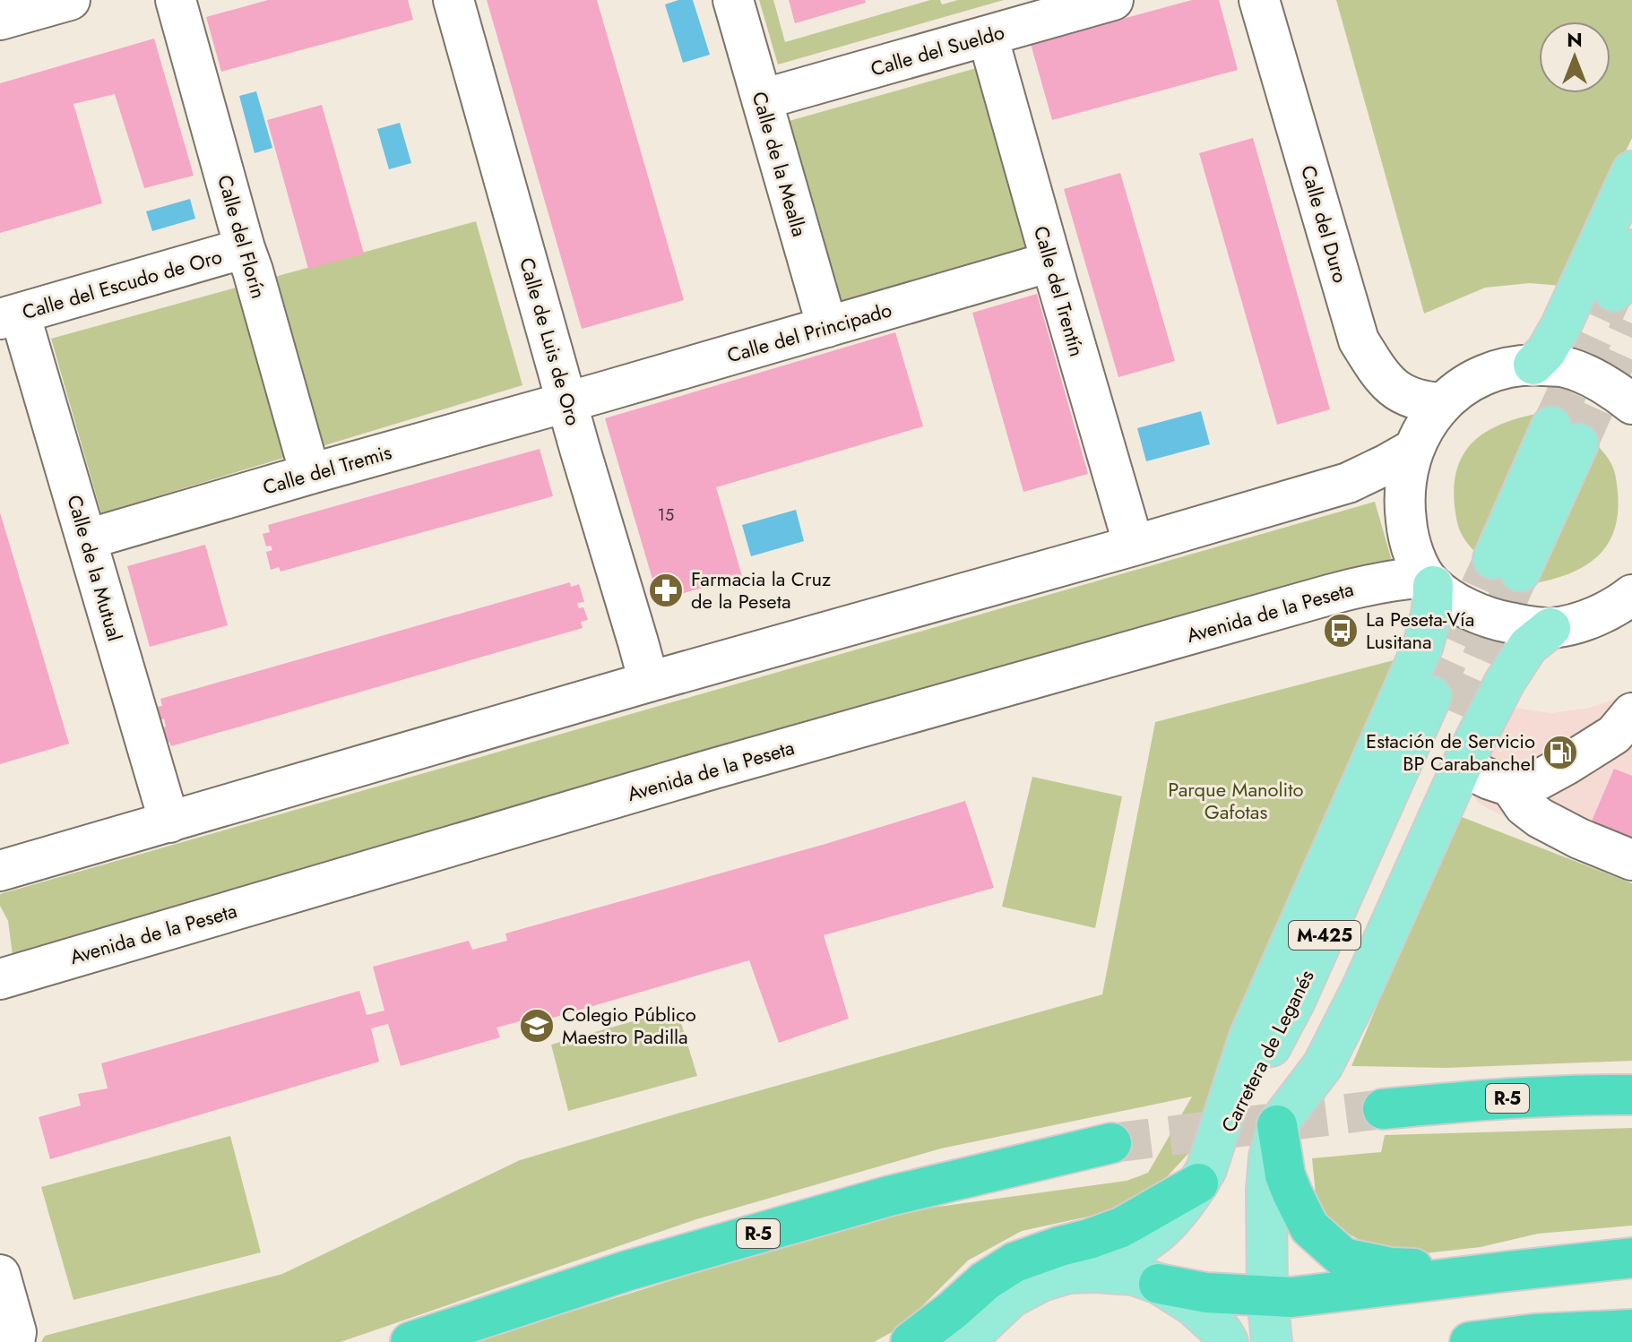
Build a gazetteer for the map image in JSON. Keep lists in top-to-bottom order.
{
  "streets": {
    "highway": ["M-425", "R-5"],
    "main road": ["Carretera de Leganés"],
    "street": [
      "Calle del Sueldo",
      "Calle de la Mealla",
      "Calle del Duro",
      "Calle del Florín",
      "Calle del Escudo de Oro",
      "Calle del Trentín",
      "Calle del Principado",
      "Calle de Luis de Oro",
      "Calle del Tremis",
      "Calle de la Mutual",
      "Avenida de la Peseta"
    ]
  },
  "crossings": [
    ["Calle del Sueldo", "Calle de la Mealla"],
    ["Calle del Sueldo", "Calle del Trentín"],
    ["Calle de la Mealla", "Calle del Principado"],
    ["Calle del Florín", "Calle del Escudo de Oro"],
    ["Calle del Florín", "Calle del Tremis"],
    ["Calle del Escudo de Oro", "Calle de la Mutual"],
    ["Calle del Trentín", "Calle del Principado"],
    ["Calle del Principado", "Calle de Luis de Oro"],
    ["Calle del Principado", "Calle del Tremis"],
    ["Calle de Luis de Oro", "Calle del Tremis"],
    ["Calle del Tremis", "Calle de la Mutual"],
    ["M-425", "Carretera de Leganés"]
  ],
  "parks": ["Parque Manolito Gafotas"],
  "places": {
    "pharmacy": ["Farmacia la Cruz de la Peseta"],
    "bus stop": ["La Peseta-Vía Lusitana"],
    "fuel station": ["Estación de Servicio BP Carabanchel"],
    "school or university": ["Colegio Público Maestro Padilla"]
  },
  "house_numbers": ["15"],
  "north": "top"
}
